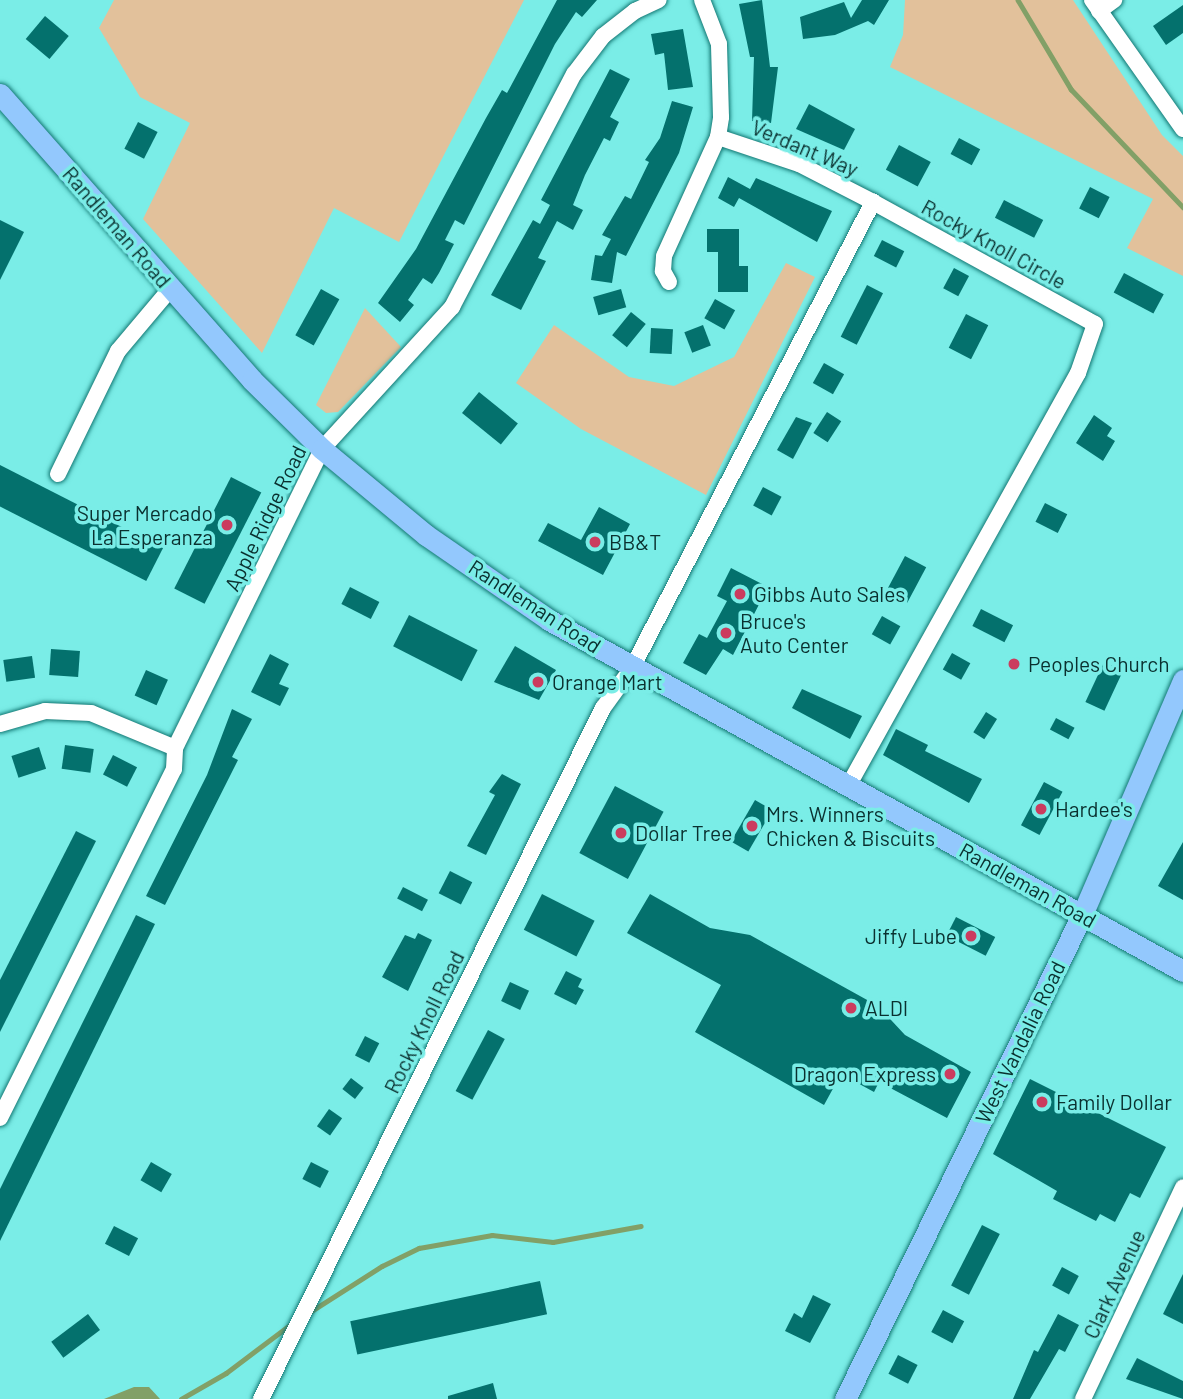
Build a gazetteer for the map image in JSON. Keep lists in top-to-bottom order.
{
  "streets": {
    "main road": ["Randleman Road", "West Vandalia Road"],
    "street": [
      "Verdant Way",
      "Rocky Knoll Circle",
      "Apple Ridge Road",
      "Rocky Knoll Road",
      "Clark Avenue"
    ]
  },
  "crossings": [
    ["Verdant Way", "Rocky Knoll Circle"],
    ["Randleman Road", "Rocky Knoll Circle"],
    ["Randleman Road", "Apple Ridge Road"],
    ["Randleman Road", "Rocky Knoll Road"],
    ["Randleman Road", "West Vandalia Road"]
  ],
  "places": [
    "Super Mercado La Esperanza",
    "BB&T",
    "Gibbs Auto Sales",
    "Bruce's Auto Center",
    "Peoples Church",
    "Orange Mart",
    "Hardee's",
    "Mrs. Winners Chicken & Biscuits",
    "Dollar Tree",
    "Jiffy Lube",
    "ALDI",
    "Dragon Express",
    "Family Dollar"
  ]
}
